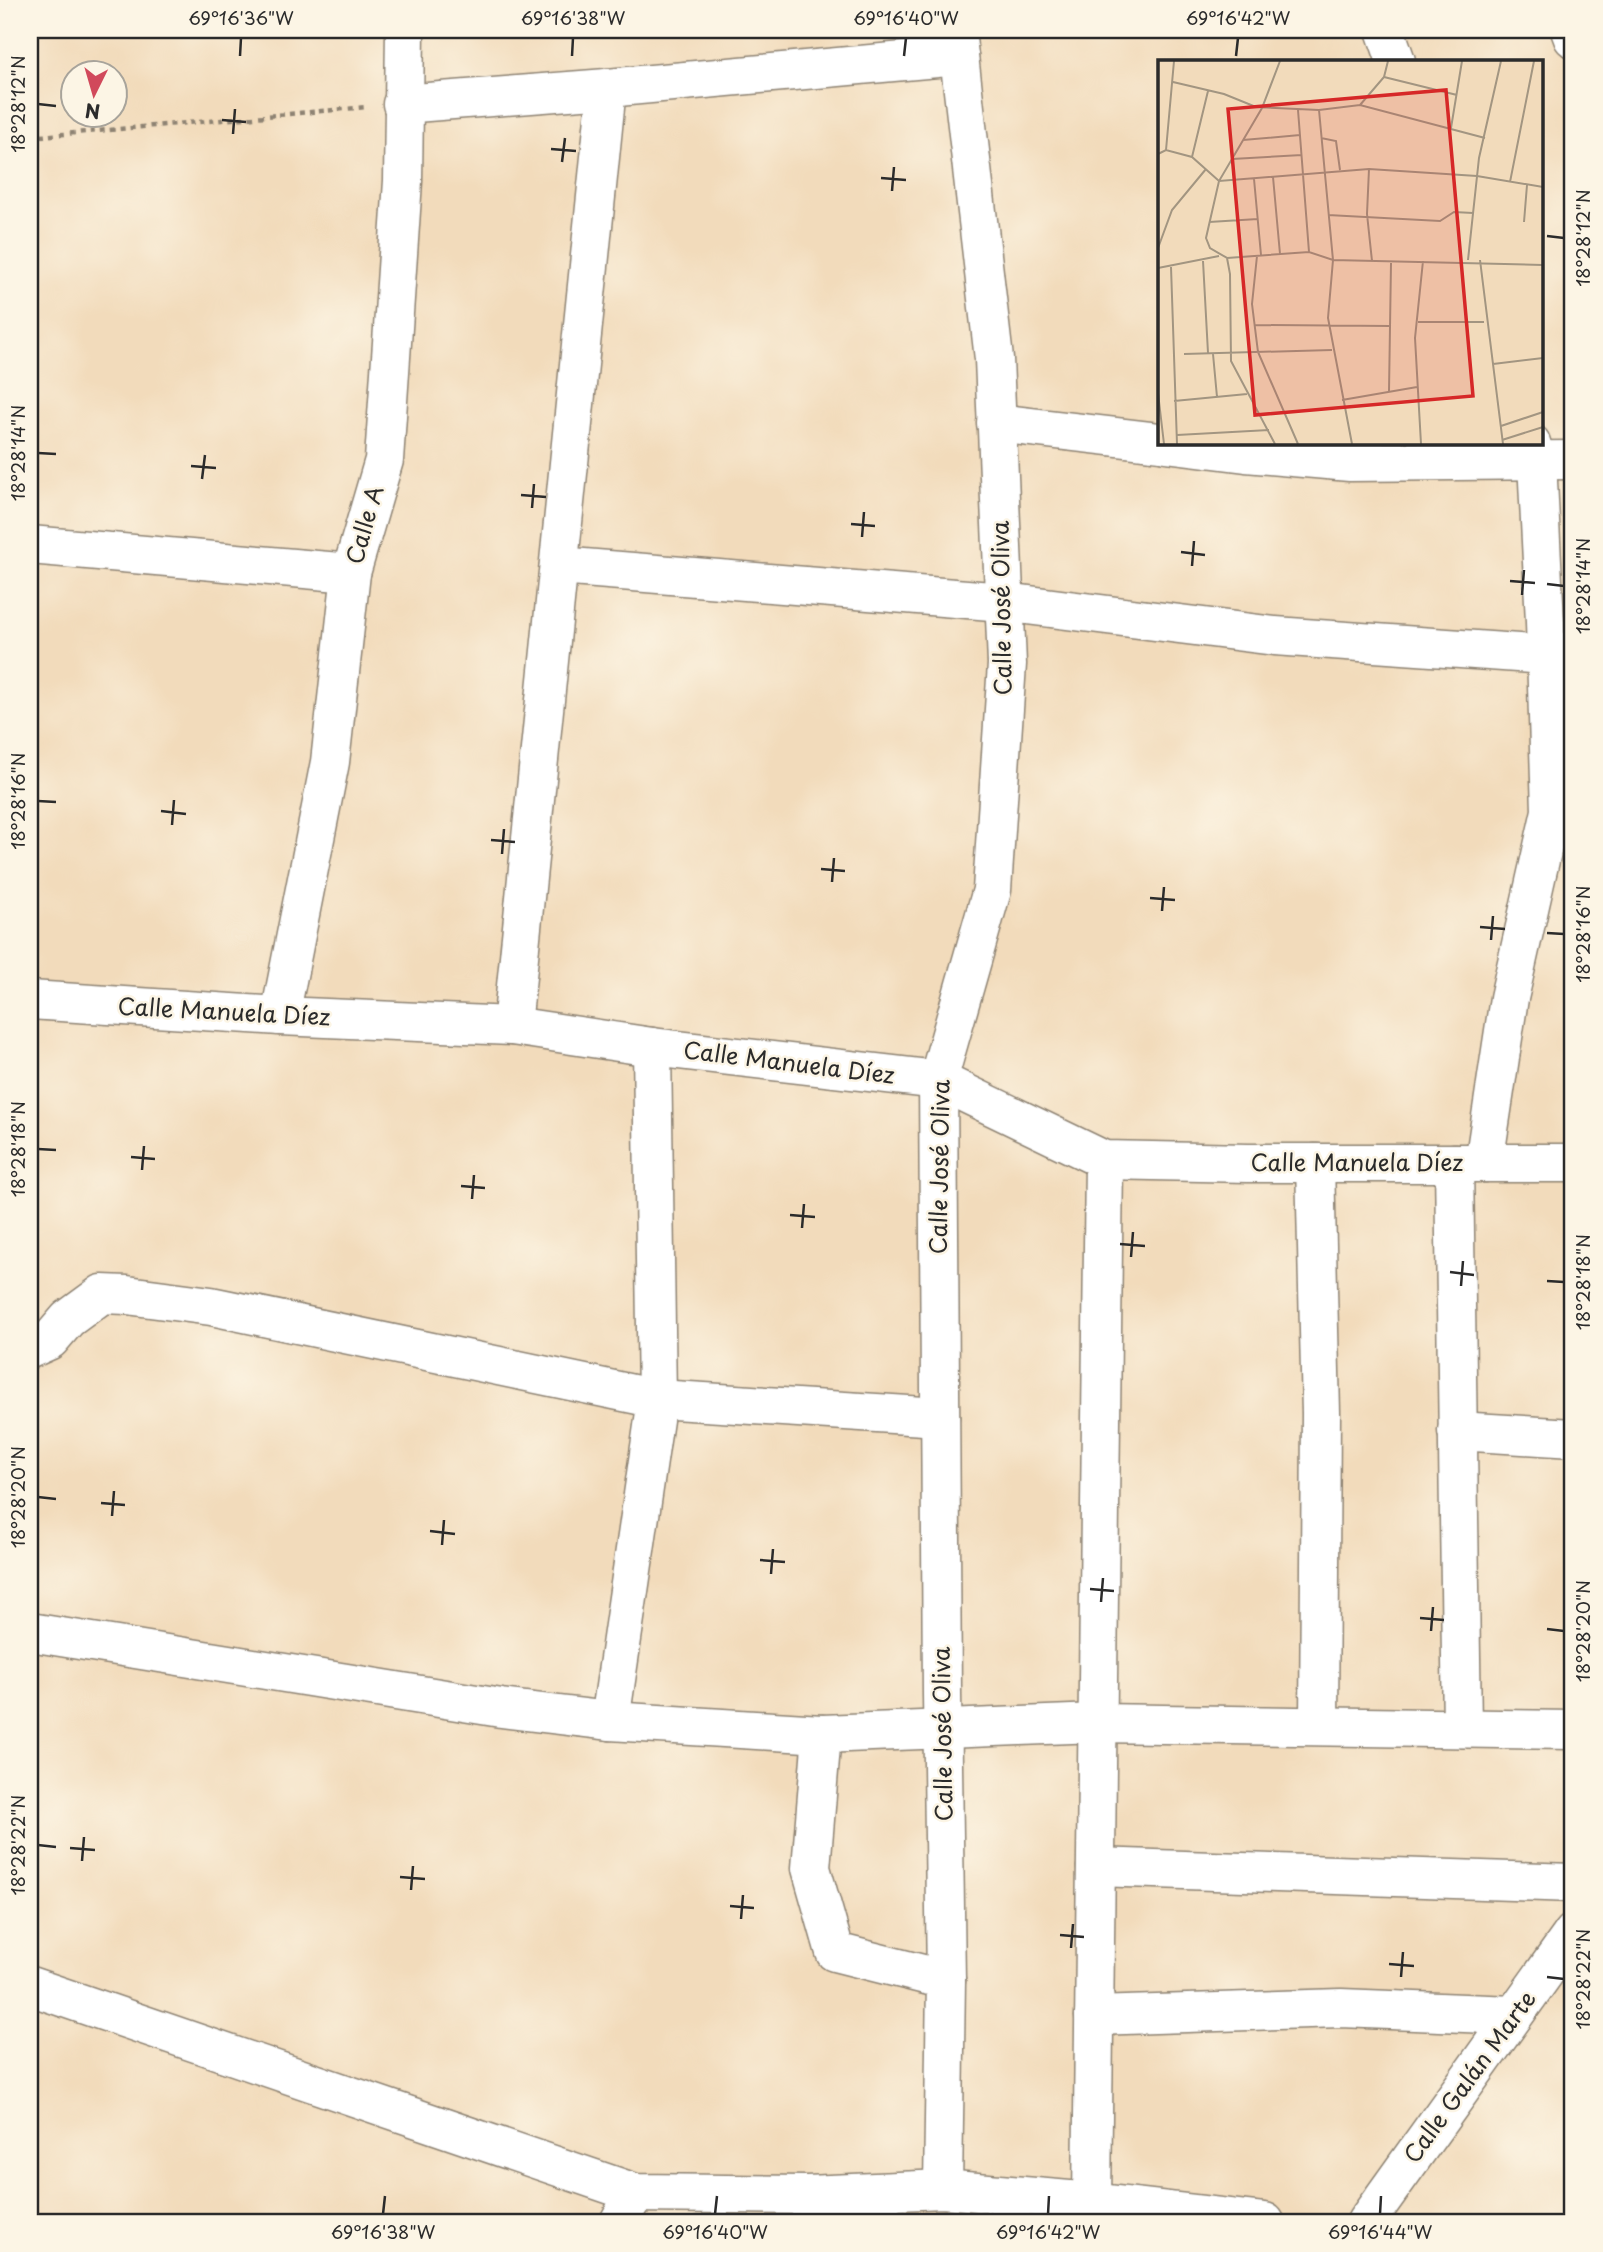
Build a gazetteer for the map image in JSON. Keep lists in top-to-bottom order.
{
  "streets": {
    "street": [
      "Calle A",
      "Calle José Oliva",
      "Calle Manuela Díez",
      "Calle Galán Marte"
    ]
  },
  "crossings": [
    ["Calle A", "Calle Manuela Díez"],
    ["Calle José Oliva", "Calle Manuela Díez"]
  ],
  "north": "bottom",
  "coordinates": [
    "69°16'36\"W",
    "69°16'38\"W",
    "69°16'40\"W",
    "69°16'42\"W",
    "18°28'12\"N",
    "18°28'14\"N",
    "18°28'16\"N",
    "18°28'18\"N",
    "18°28'20\"N",
    "18°28'22\"N",
    "69°16'44\"W"
  ]
}
